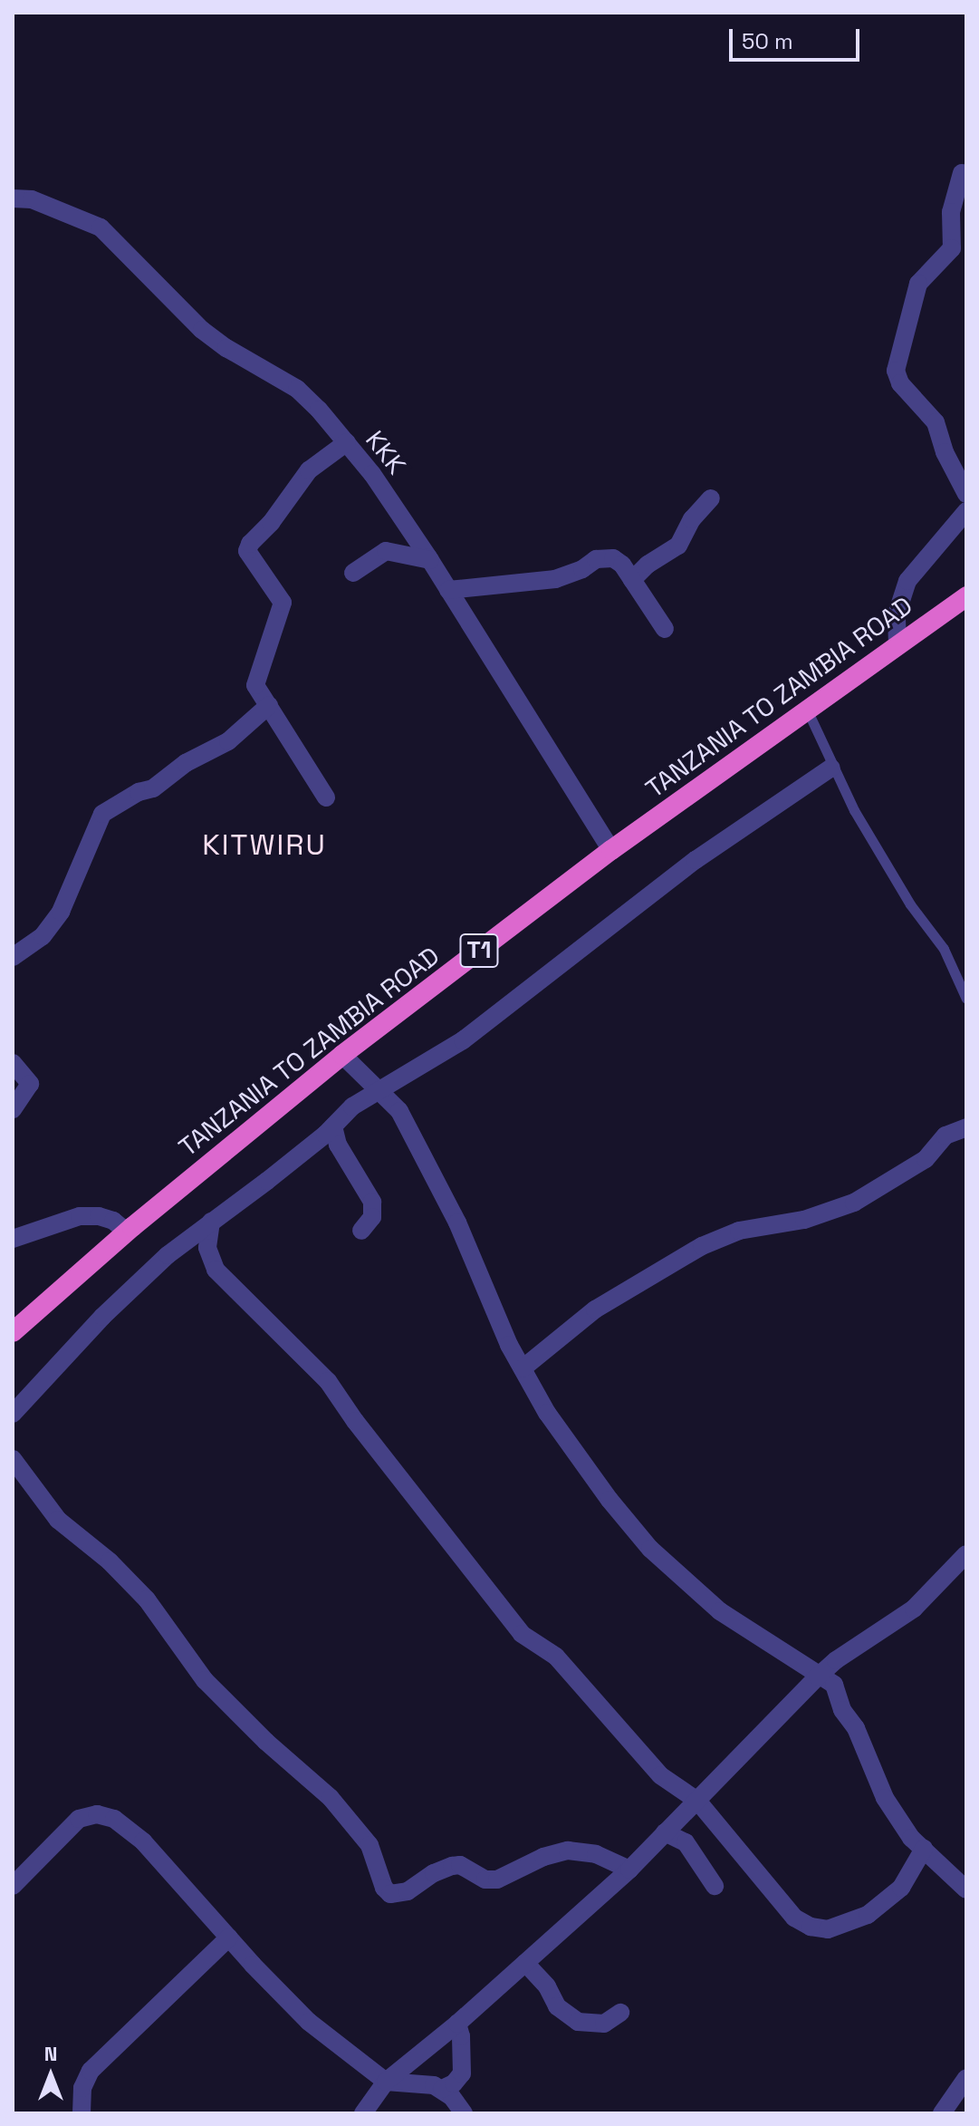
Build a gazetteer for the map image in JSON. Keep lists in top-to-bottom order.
{
  "streets": {
    "highway": ["TANZANIA TO ZAMBIA ROAD", "T1"],
    "street": ["KKK"]
  },
  "crossings": [
    ["KKK", "TANZANIA TO ZAMBIA ROAD"]
  ],
  "districts": ["KITWIRU"],
  "scale_bar": "50 m",
  "north": "top"
}
